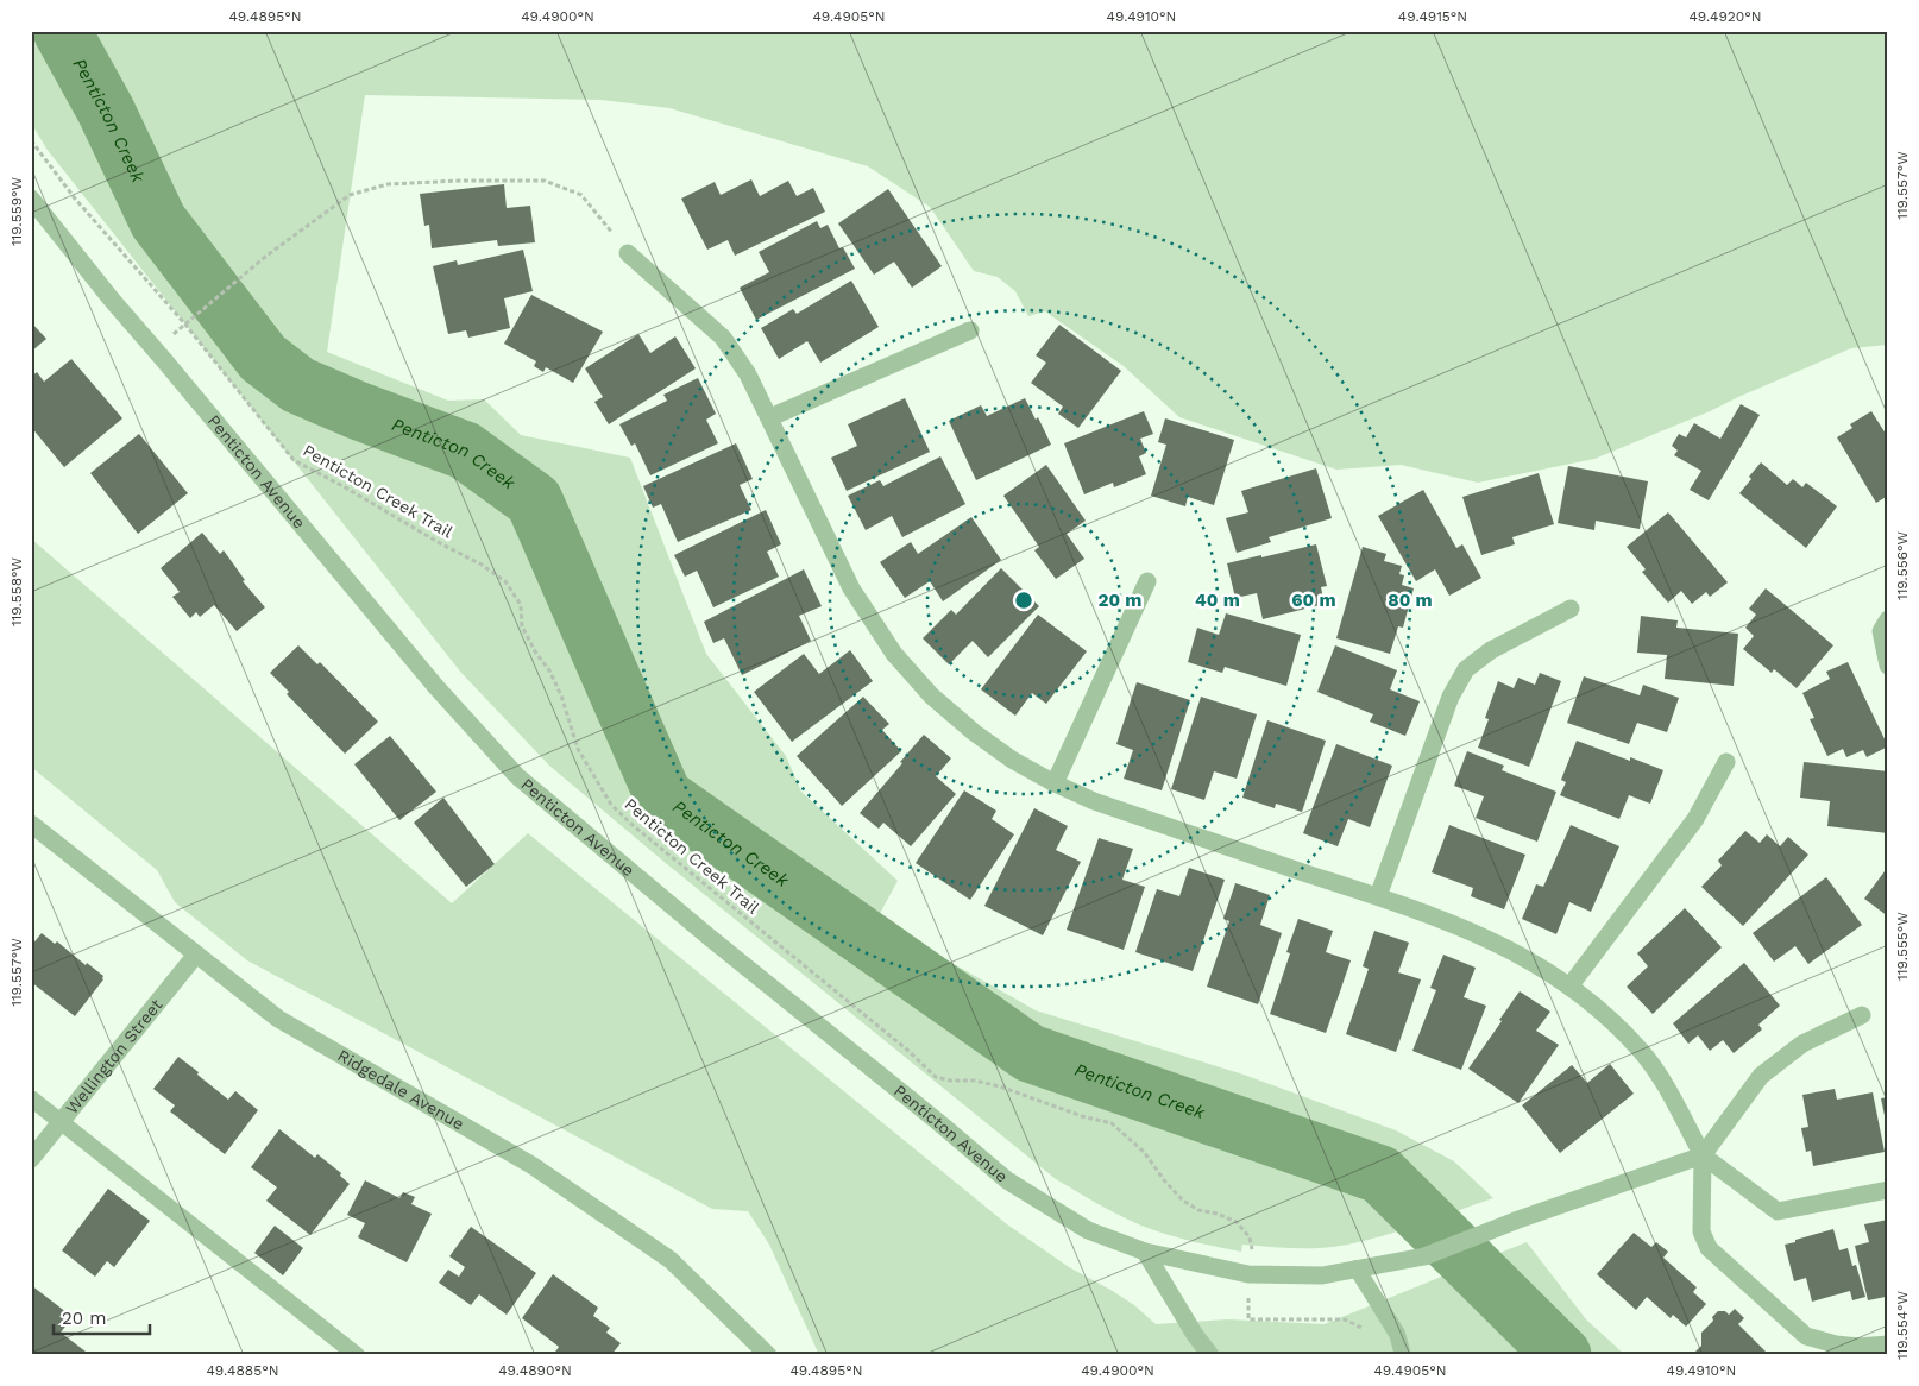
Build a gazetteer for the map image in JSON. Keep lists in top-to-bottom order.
{
  "streets": {
    "street": ["Penticton Avenue", "Wellington Street", "Ridgedale Avenue"],
    "path": ["Penticton Creek Trail"]
  },
  "crossings": [
    ["Penticton Avenue", "Penticton Creek Trail"],
    ["Wellington Street", "Ridgedale Avenue"]
  ],
  "water": ["Penticton Creek"],
  "scale_bar": "20 m",
  "coordinates": [
    "49.4895°N",
    "49.4900°N",
    "49.4905°N",
    "49.4910°N",
    "49.4915°N",
    "49.4920°N",
    "119.557°W",
    "119.559°W",
    "119.556°W",
    "119.558°W",
    "119.555°W",
    "119.554°W",
    "49.4885°N",
    "49.4890°N"
  ],
  "rings": [
    "20 m",
    "40 m",
    "60 m",
    "80 m"
  ]
}
